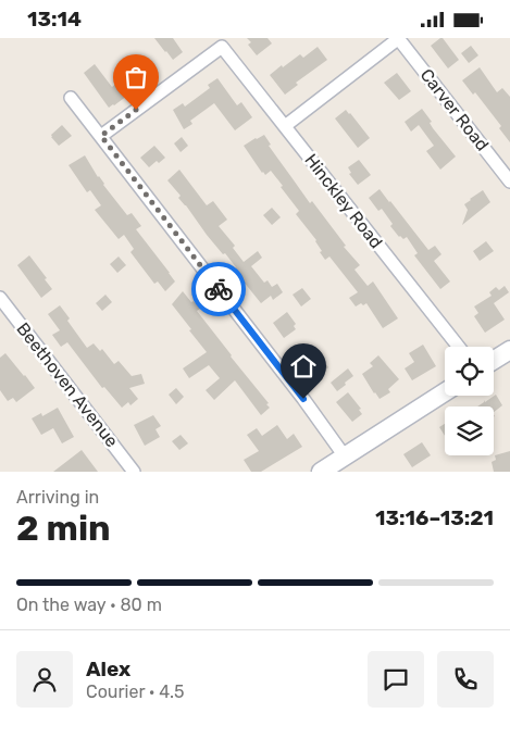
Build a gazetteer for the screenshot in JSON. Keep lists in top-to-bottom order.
{
  "streets": {
    "street": ["Carver Road", "Hinckley Road", "Beethoven Avenue"]
  },
  "page": {
    "status": "13:14",
    "heading": ["2 min", "Arriving in", "13:16–13:21"],
    "panel": ["Alex", "Courier · 4.5"],
    "bar": "On the way · 80 m"
  }
}
